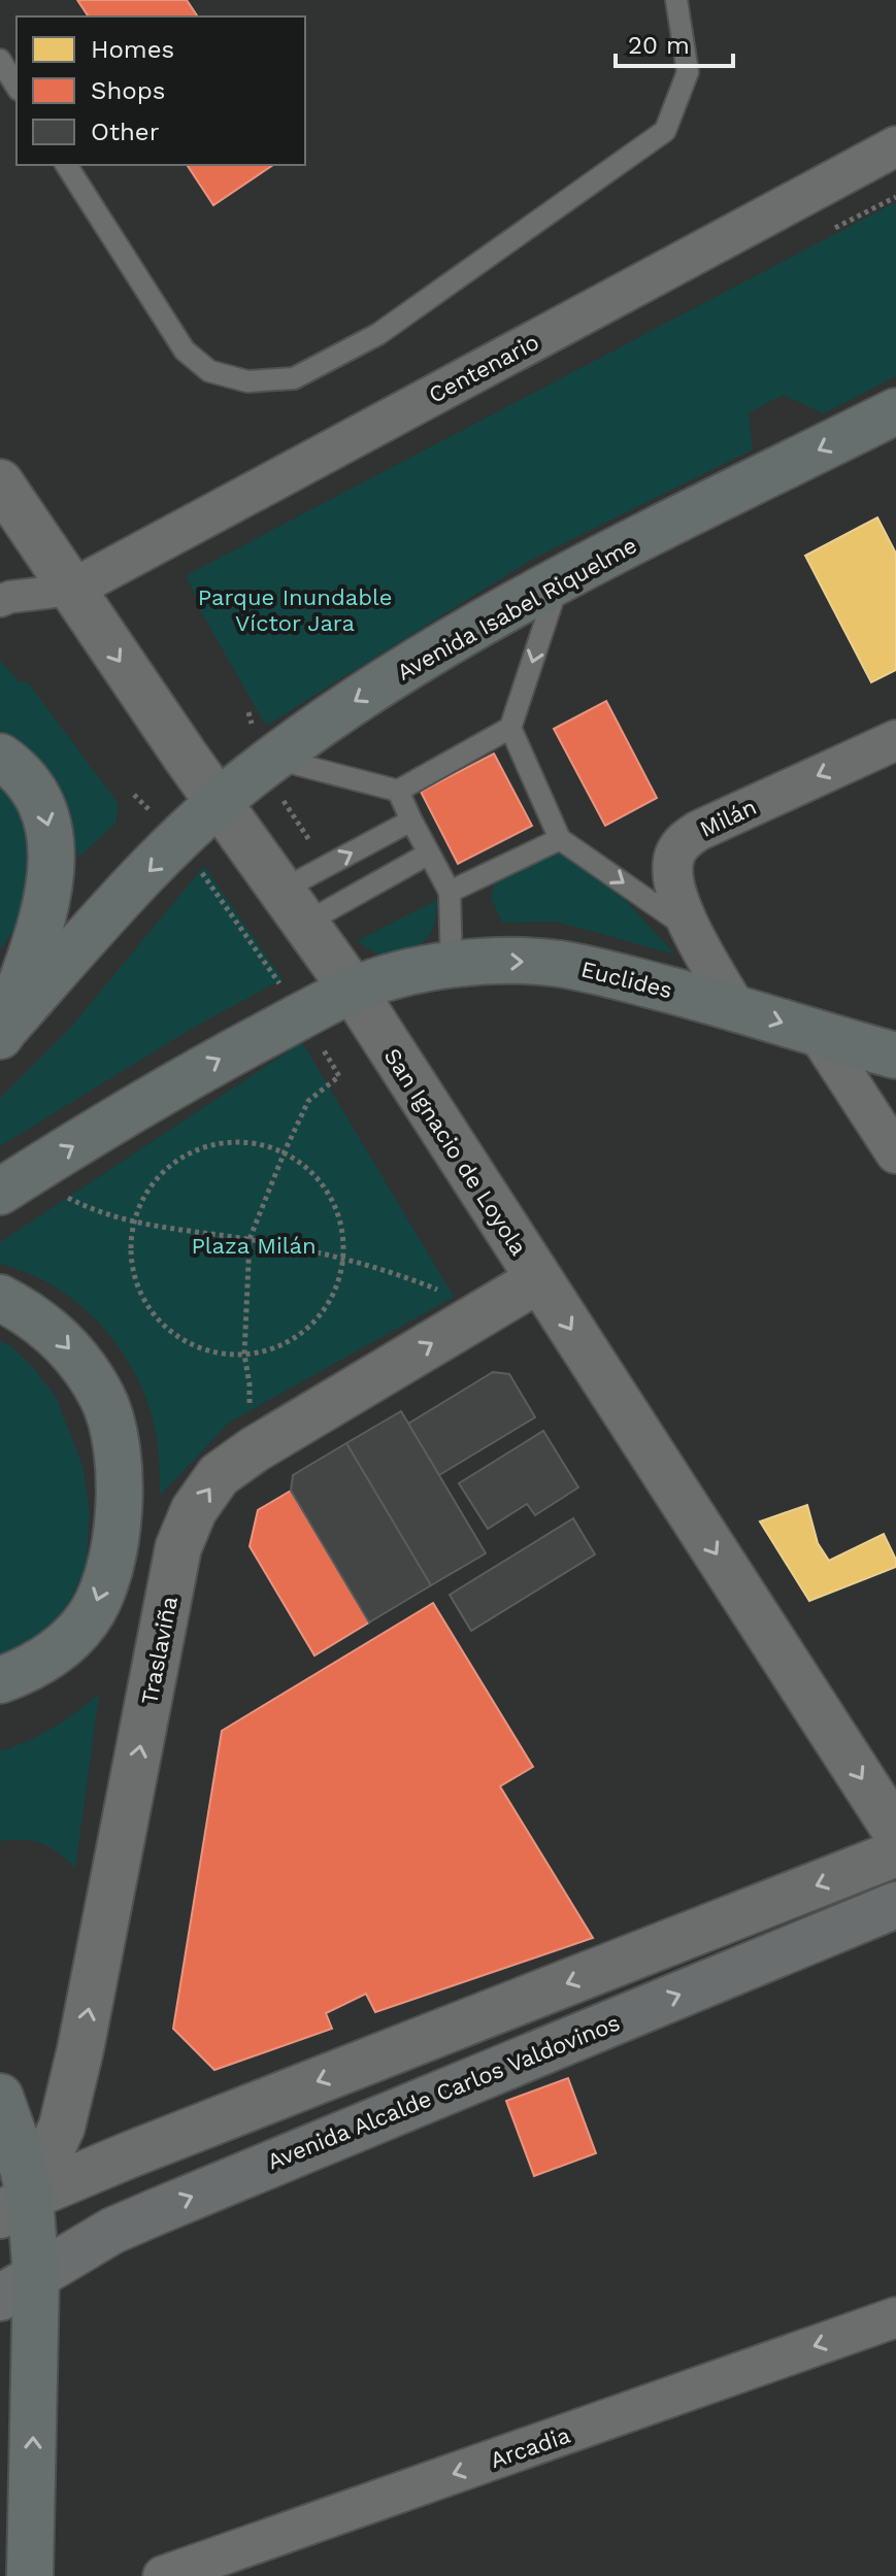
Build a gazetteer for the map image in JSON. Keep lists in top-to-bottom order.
{
  "streets": {
    "main road": ["Avenida Isabel Riquelme", "Euclides", "Avenida Alcalde Carlos Valdovinos"],
    "street": [
      "Centenario",
      "Milán",
      "San Ignacio de Loyola",
      "Traslaviña",
      "Arcadia"
    ]
  },
  "crossings": [
    ["Centenario", "San Ignacio de Loyola"],
    ["Avenida Isabel Riquelme", "San Ignacio de Loyola"],
    ["Milán", "Euclides"],
    ["Euclides", "San Ignacio de Loyola"],
    ["San Ignacio de Loyola", "Traslaviña"]
  ],
  "one_way": [
    "Avenida Isabel Riquelme",
    "Milán",
    "Euclides",
    "San Ignacio de Loyola",
    "Traslaviña",
    "Avenida Alcalde Carlos Valdovinos",
    "Arcadia"
  ],
  "parks": ["Parque Inundable Víctor Jara", "Plaza Milán"],
  "legend": ["Homes", "Shops", "Other"],
  "scale_bar": "20 m"
}
